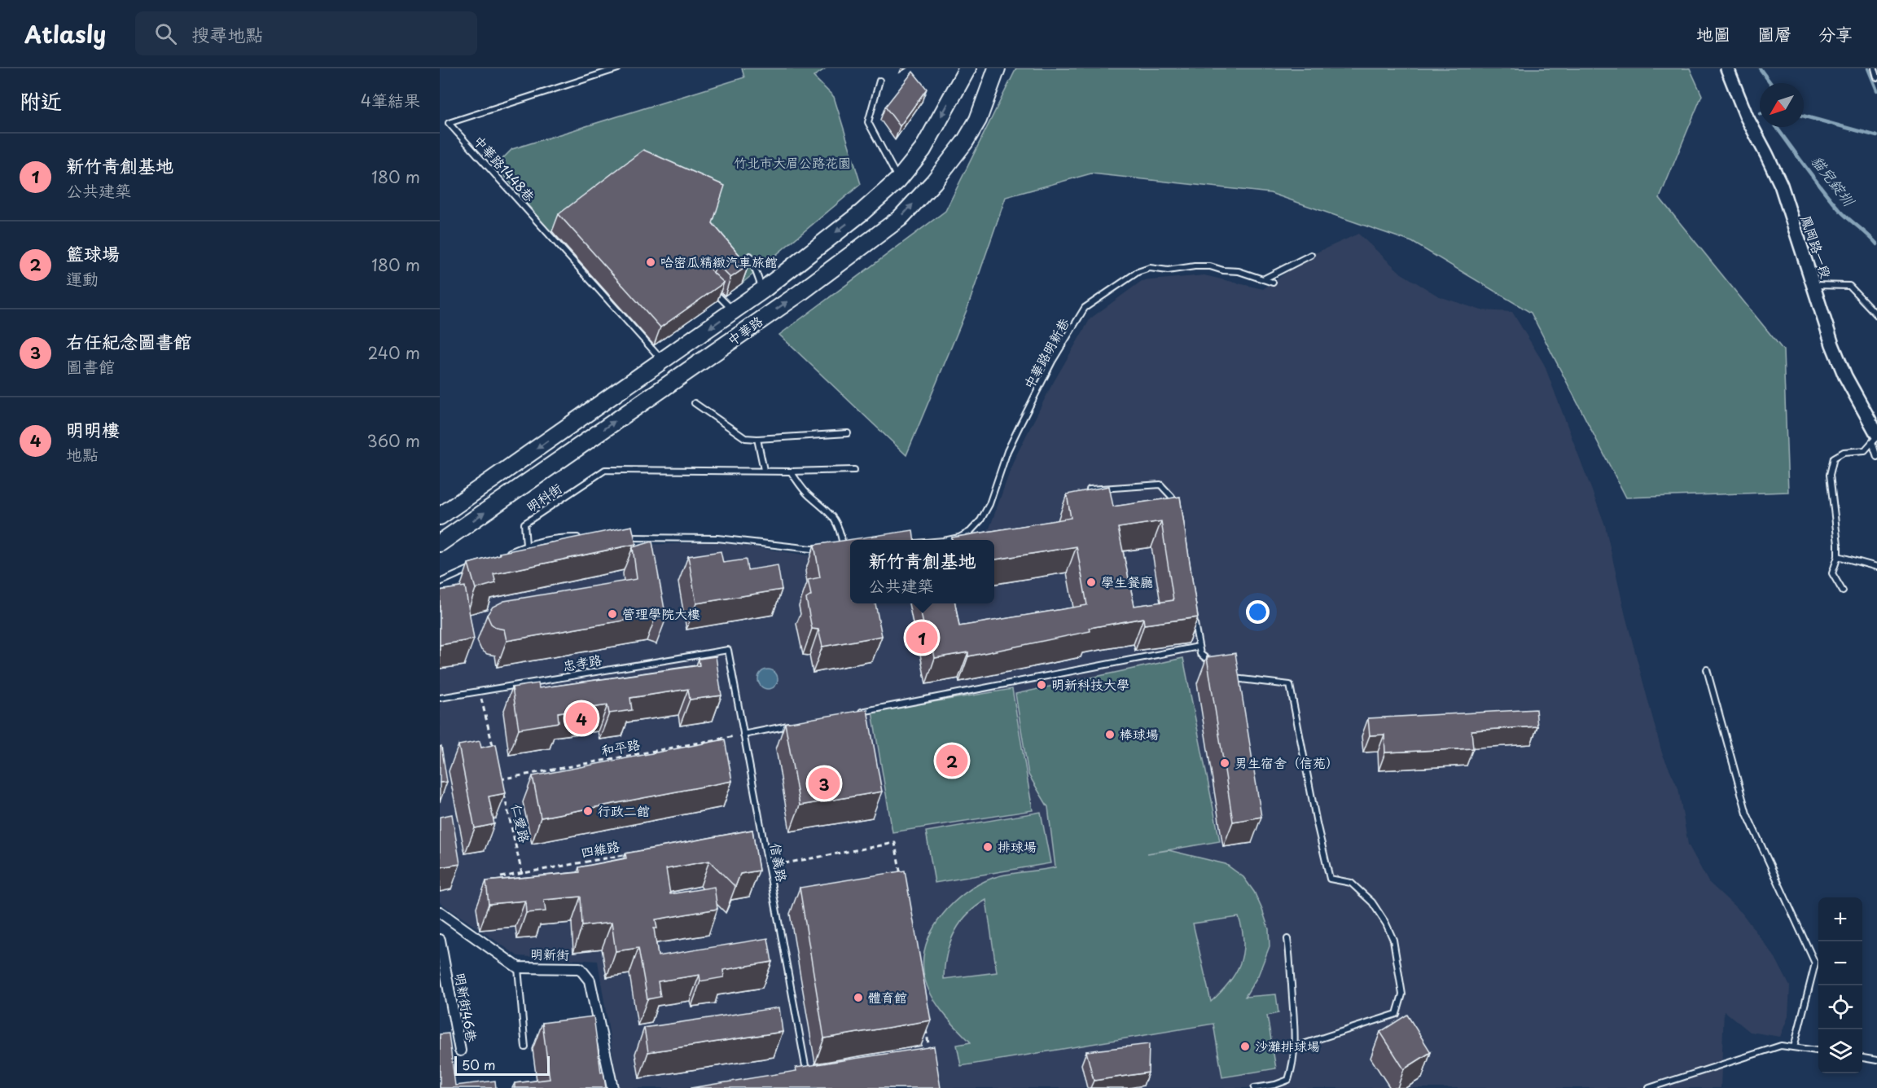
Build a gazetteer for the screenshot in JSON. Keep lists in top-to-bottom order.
{
  "streets": {
    "main road": ["中華路"],
    "street": ["鳳岡路一段", "明新街", "明新街46巷"],
    "lane": [
      "中華路1448巷",
      "中華路明新巷",
      "明科街",
      "忠孝路",
      "信義路"
    ],
    "path": ["和平路", "仁愛路", "四維路"]
  },
  "crossings": [
    ["中華路1448巷", "中華路"],
    ["忠孝路", "信義路"],
    ["和平路", "信義路"],
    ["仁愛路", "四維路"]
  ],
  "water": ["貓兒錠圳"],
  "parks": ["竹北市大眉公路花園"],
  "places": [
    "哈密瓜精緻汽車旅館",
    "學生餐廳",
    "管理學院大樓",
    "明新科技大學",
    "棒球場",
    "男生宿舍（信苑）",
    "行政二館",
    "排球場",
    "體育館",
    "沙灘排球場"
  ],
  "scale_bar": "50 m",
  "north": "bottom left",
  "page": {
    "header": "Atlasly",
    "search": "搜尋地點",
    "nav": ["地圖", "圖層", "分享"],
    "heading": ["附近", "4筆結果"],
    "list": [
      {
        "mark": "1",
        "name": "新竹青創基地",
        "note": "公共建築",
        "value": "180 m"
      },
      {
        "mark": "2",
        "name": "籃球場",
        "note": "運動",
        "value": "180 m"
      },
      {
        "mark": "3",
        "name": "右任紀念圖書館",
        "note": "圖書館",
        "value": "240 m"
      },
      {
        "mark": "4",
        "name": "明明樓",
        "note": "地點",
        "value": "360 m"
      }
    ],
    "popup": ["新竹青創基地", "公共建築"],
    "pins": [
      "1",
      "4",
      "2",
      "3"
    ],
    "map_buttons": ["+", "−"],
    "scale": "50 m"
  }
}
